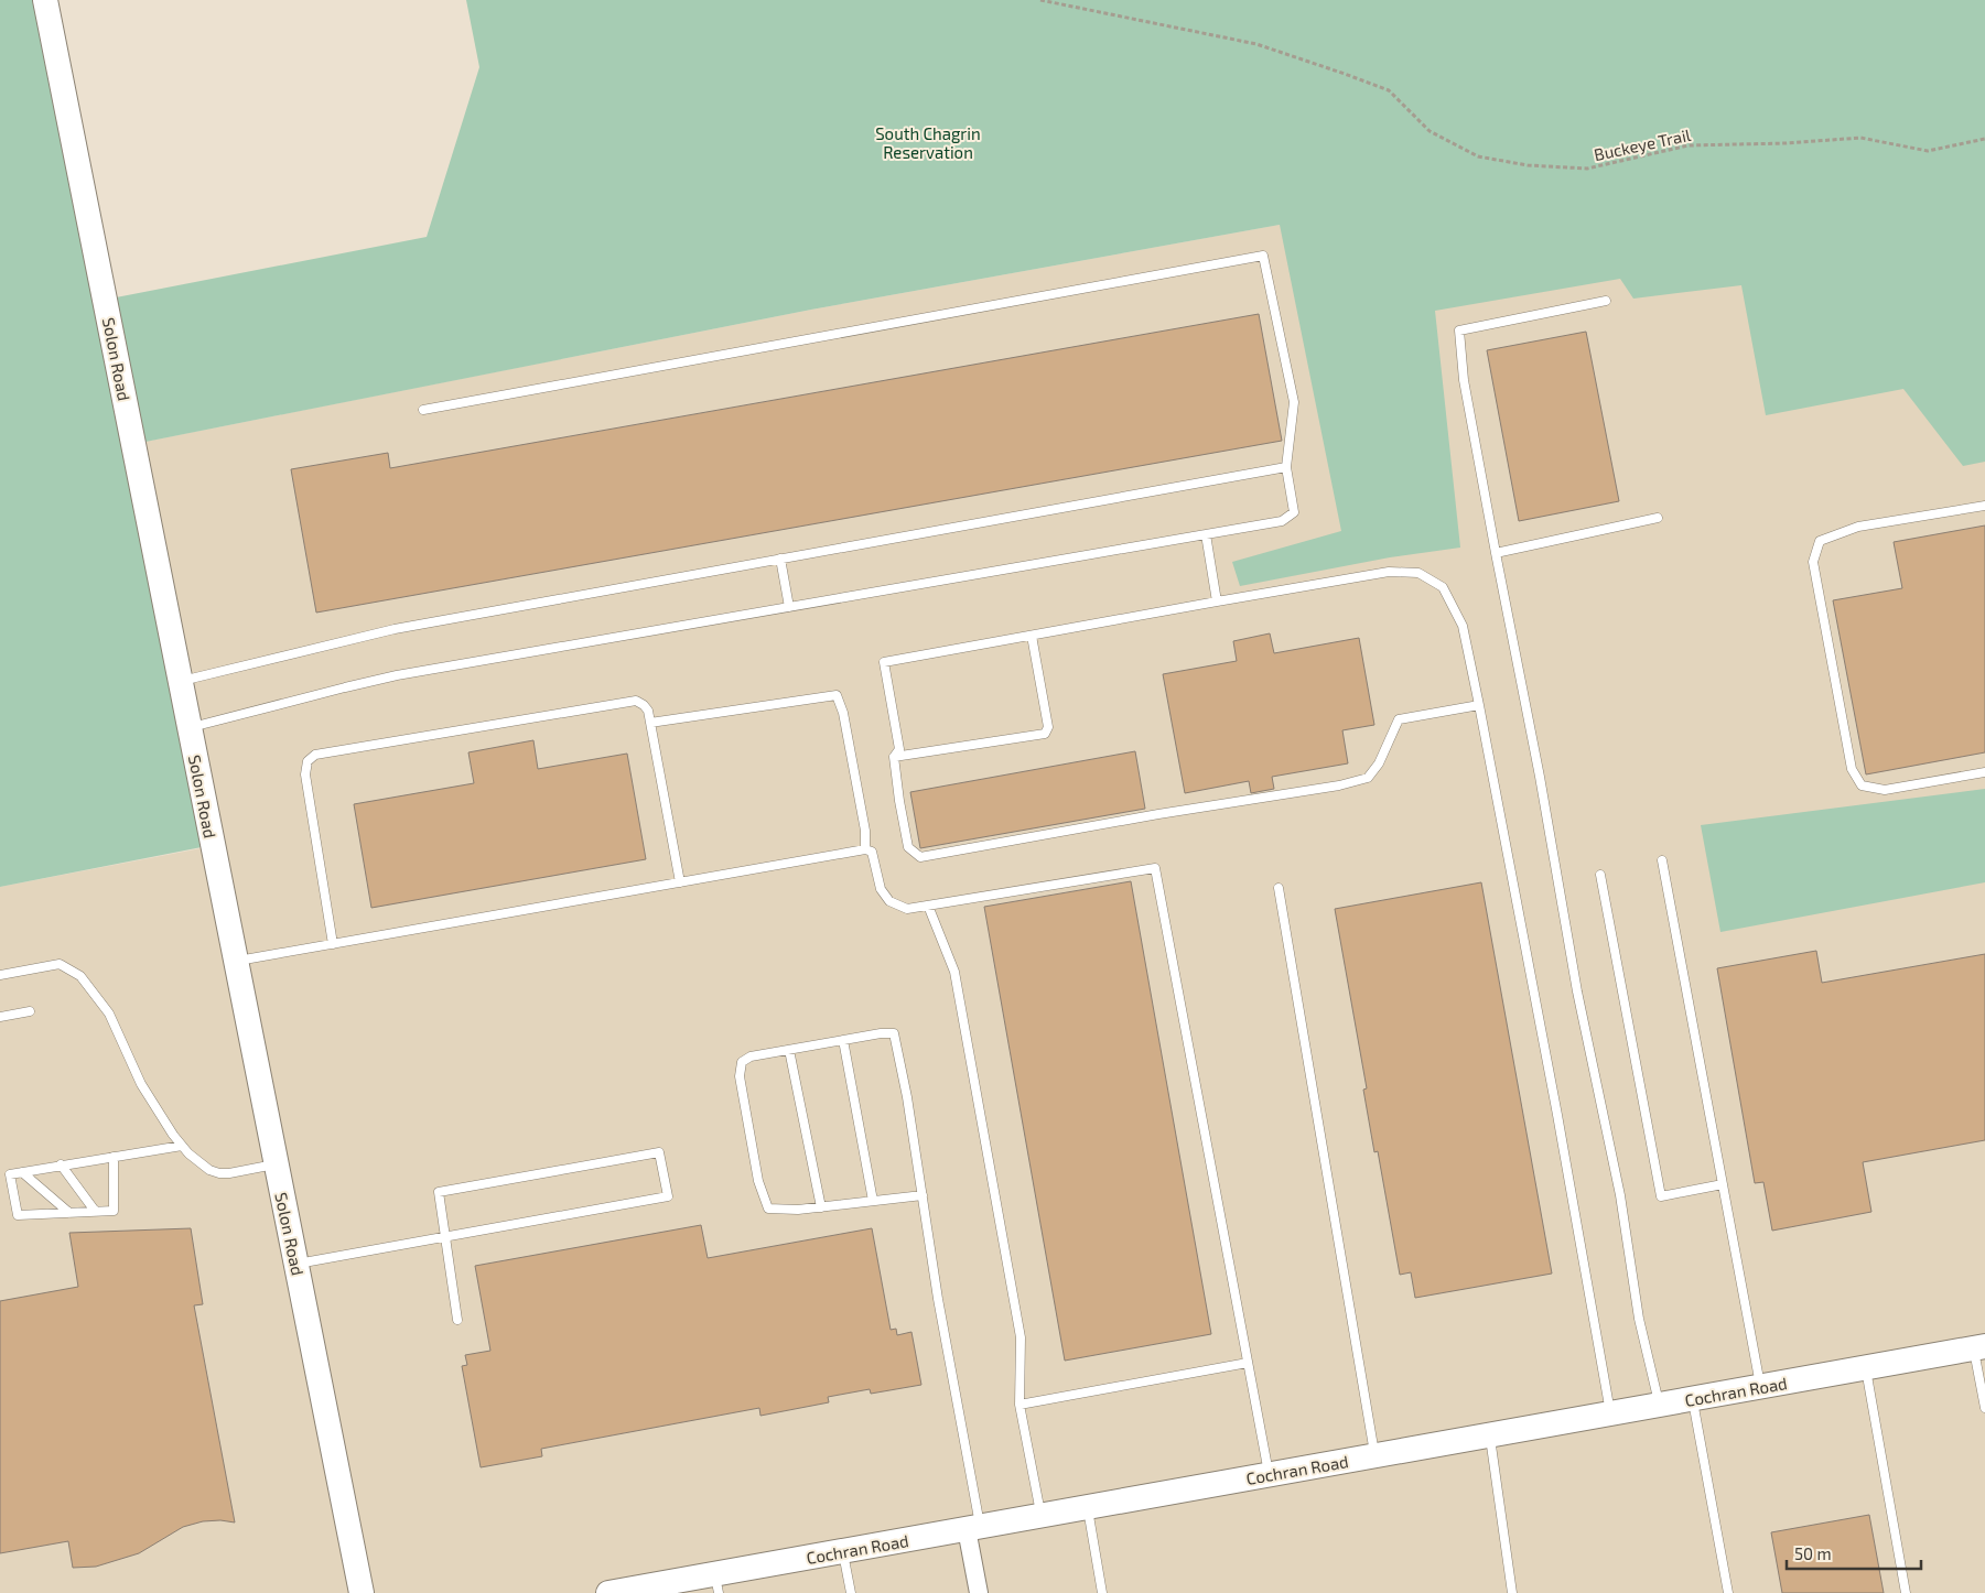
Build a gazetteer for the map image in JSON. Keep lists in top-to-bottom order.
{
  "streets": {
    "street": ["Solon Road", "Cochran Road"],
    "path": ["Buckeye Trail"]
  },
  "parks": ["South Chagrin Reservation"],
  "scale_bar": "50 m"
}
